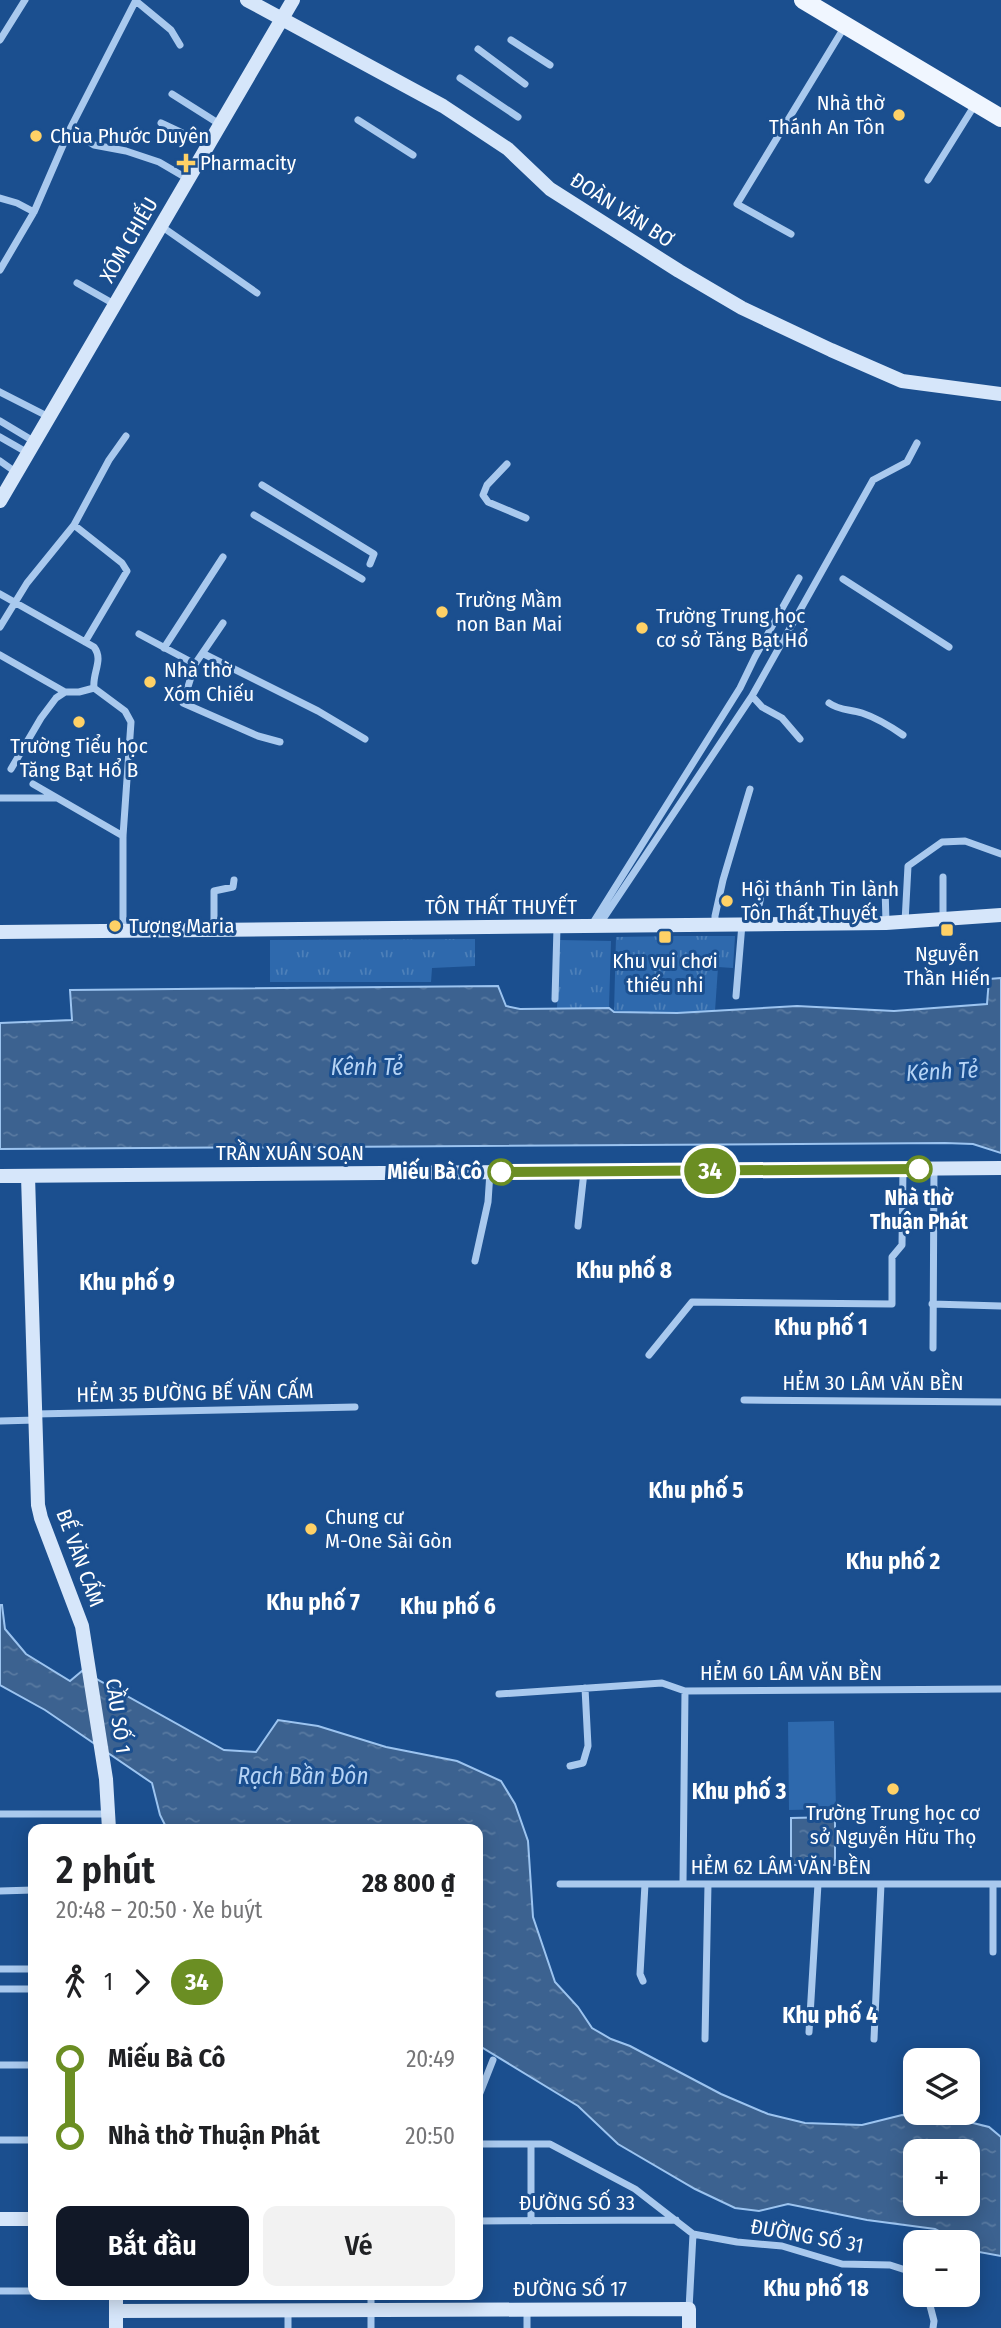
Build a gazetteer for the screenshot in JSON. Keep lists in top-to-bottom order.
{
  "streets": {
    "street": [
      "ĐOÀN VĂN BƠ",
      "XÓM CHIẾU",
      "TÔN THẤT THUYẾT",
      "TRẦN XUÂN SOẠN",
      "HẺM 30 LÂM VĂN BỀN",
      "HẺM 35 ĐƯỜNG BẾ VĂN CẤM",
      "BẾ VĂN CẤM",
      "HẺM 60 LÂM VĂN BỀN",
      "CẦU SỐ 1",
      "HẺM 62 LÂM VĂN BỀN",
      "ĐƯỜNG SỐ 33",
      "ĐƯỜNG SỐ 31",
      "ĐƯỜNG SỐ 17"
    ]
  },
  "crossings": [
    ["ĐOÀN VĂN BƠ", "XÓM CHIẾU"],
    ["TRẦN XUÂN SOẠN", "BẾ VĂN CẤM"],
    ["HẺM 35 ĐƯỜNG BẾ VĂN CẤM", "BẾ VĂN CẤM"],
    ["BẾ VĂN CẤM", "CẦU SỐ 1"]
  ],
  "districts": [
    "Khu phố 8",
    "Khu phố 9",
    "Khu phố 1",
    "Khu phố 5",
    "Khu phố 2",
    "Khu phố 7",
    "Khu phố 6",
    "Khu phố 3",
    "Khu phố 4",
    "Khu phố 18"
  ],
  "water": ["Kênh Tẻ", "Rạch Bần Đôn"],
  "places": {
    "other": [
      "Nhà thờ Thánh An Tôn",
      "Chùa Phước Duyên",
      "Trường Mầm non Ban Mai",
      "Trường Trung học cơ sở Tăng Bạt Hổ",
      "Nhà thờ Xóm Chiếu",
      "Trường Tiểu học Tăng Bạt Hổ B",
      "Hội thánh Tin lành Tôn Thất Thuyết",
      "Tượng Maria",
      "Nhà thờ Thuận Phát",
      "Miếu Bà Cô",
      "Chung cư M-One Sài Gòn",
      "Trường Trung học cơ sở Nguyễn Hữu Thọ"
    ],
    "health": ["Pharmacity"],
    "transit": ["Nguyễn Thần Hiến", "Khu vui chơi thiếu nhi"]
  },
  "lines": ["bus line 34"],
  "page": {
    "on_map": "34",
    "heading": ["2 phút", "20:48 – 20:50 · Xe buýt", "28 800 ₫"],
    "legs": ["1", "34"],
    "list": [
      {
        "name": "Miếu Bà Cô",
        "value": "20:49"
      },
      {
        "name": "Nhà thờ Thuận Phát",
        "value": "20:50"
      }
    ],
    "map_buttons": ["+", "−"],
    "buttons": ["Bắt đầu", "Vé"]
  }
}
